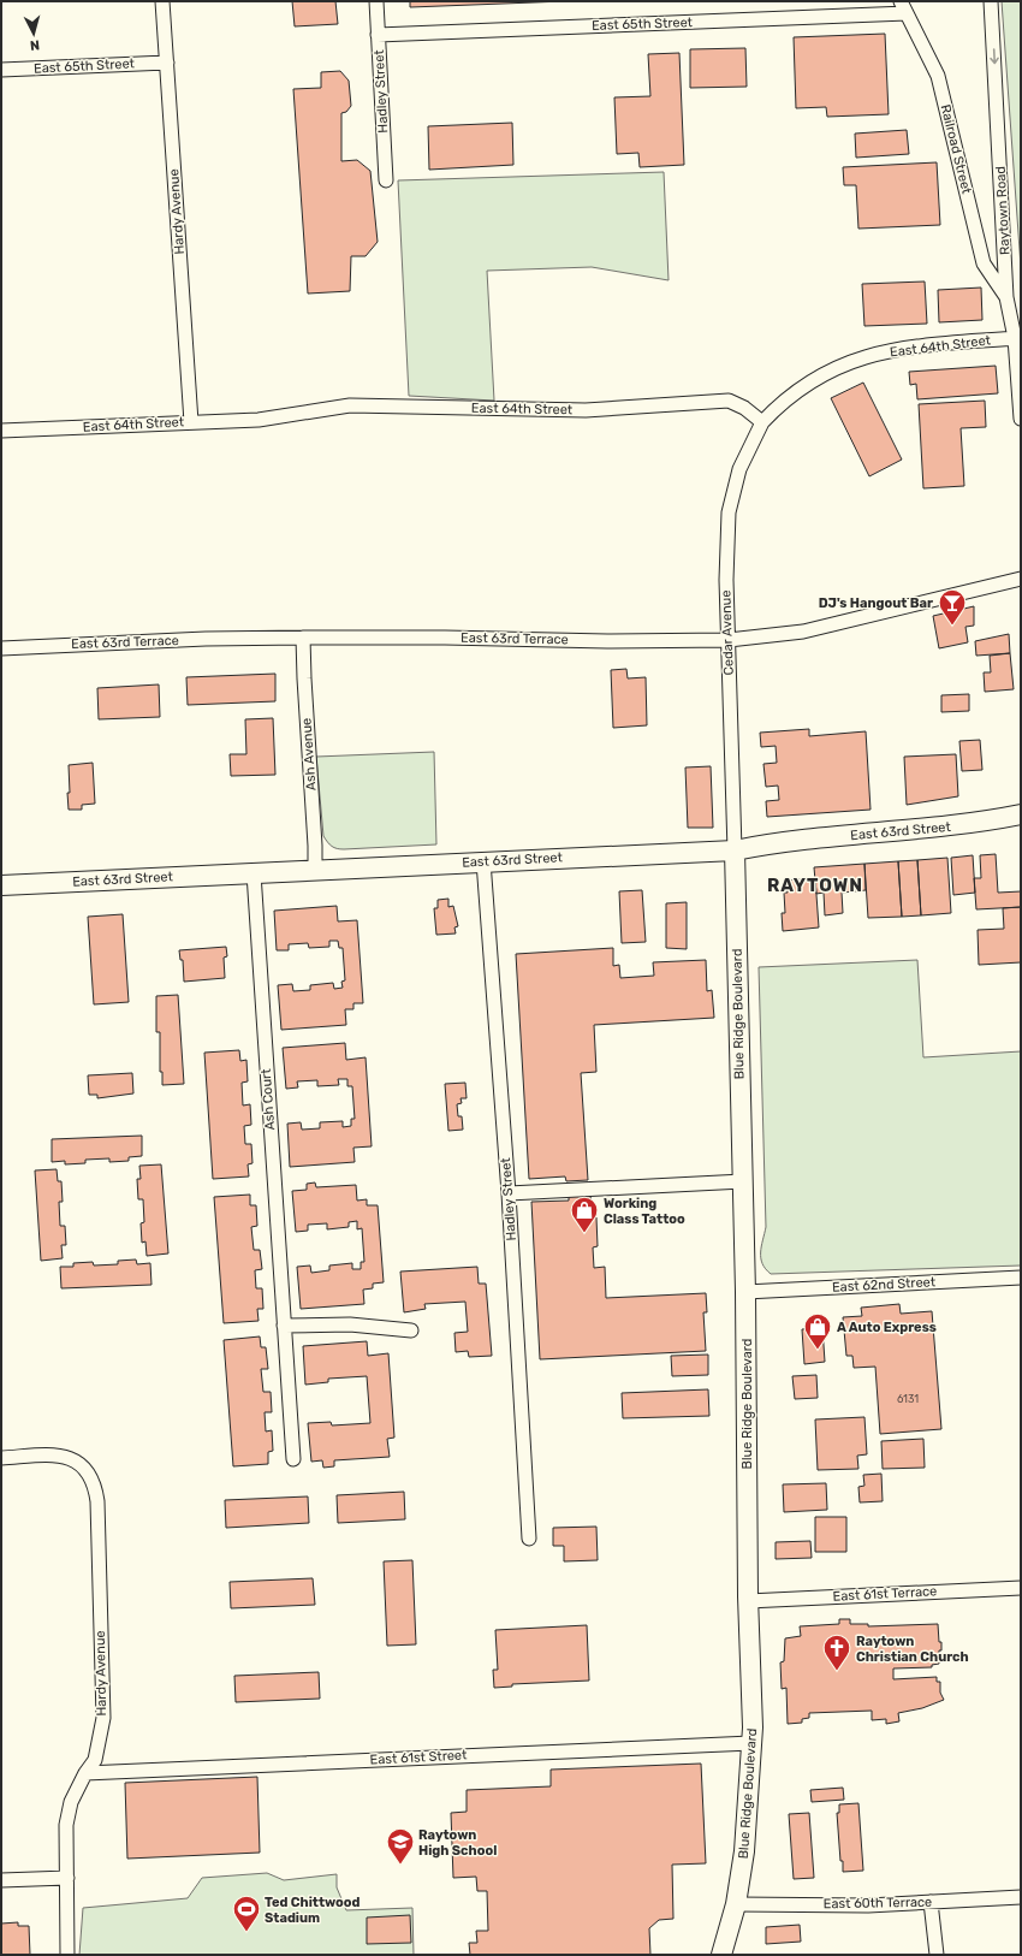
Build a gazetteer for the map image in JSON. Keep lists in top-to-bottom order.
{
  "streets": {
    "street": [
      "East 65th Street",
      "Hadley Street",
      "Railroad Street",
      "Raytown Road",
      "Hardy Avenue",
      "East 64th Street",
      "Cedar Avenue",
      "East 63rd Terrace",
      "Ash Avenue",
      "East 63rd Street",
      "Blue Ridge Boulevard",
      "Ash Court",
      "East 62nd Street",
      "East 61st Terrace",
      "East 61st Street",
      "East 60th Terrace"
    ]
  },
  "crossings": [
    ["East 65th Street", "Hadley Street"],
    ["East 65th Street", "Railroad Street"],
    ["East 65th Street", "Hardy Avenue"],
    ["Hadley Street", "East 63rd Street"],
    ["Railroad Street", "Raytown Road"],
    ["Raytown Road", "East 64th Street"],
    ["Hardy Avenue", "East 64th Street"],
    ["Hardy Avenue", "East 61st Street"],
    ["East 64th Street", "Cedar Avenue"],
    ["Cedar Avenue", "East 63rd Terrace"],
    ["Cedar Avenue", "East 63rd Street"],
    ["Cedar Avenue", "Blue Ridge Boulevard"],
    ["East 63rd Terrace", "Ash Avenue"],
    ["Ash Avenue", "East 63rd Street"],
    ["East 63rd Street", "Blue Ridge Boulevard"],
    ["East 63rd Street", "Ash Court"],
    ["Blue Ridge Boulevard", "East 62nd Street"],
    ["Blue Ridge Boulevard", "East 61st Terrace"],
    ["Blue Ridge Boulevard", "East 61st Street"],
    ["Blue Ridge Boulevard", "East 60th Terrace"]
  ],
  "one_way": ["Raytown Road"],
  "districts": ["RAYTOWN"],
  "places": {
    "bar": ["DJ's Hangout Bar"],
    "shop": ["Working Class Tattoo", "A Auto Express"],
    "church": ["Raytown Christian Church"],
    "school or university": ["Raytown High School"],
    "sports": ["Ted Chittwood Stadium"]
  },
  "house_numbers": ["6131"],
  "north": "bottom"
}
